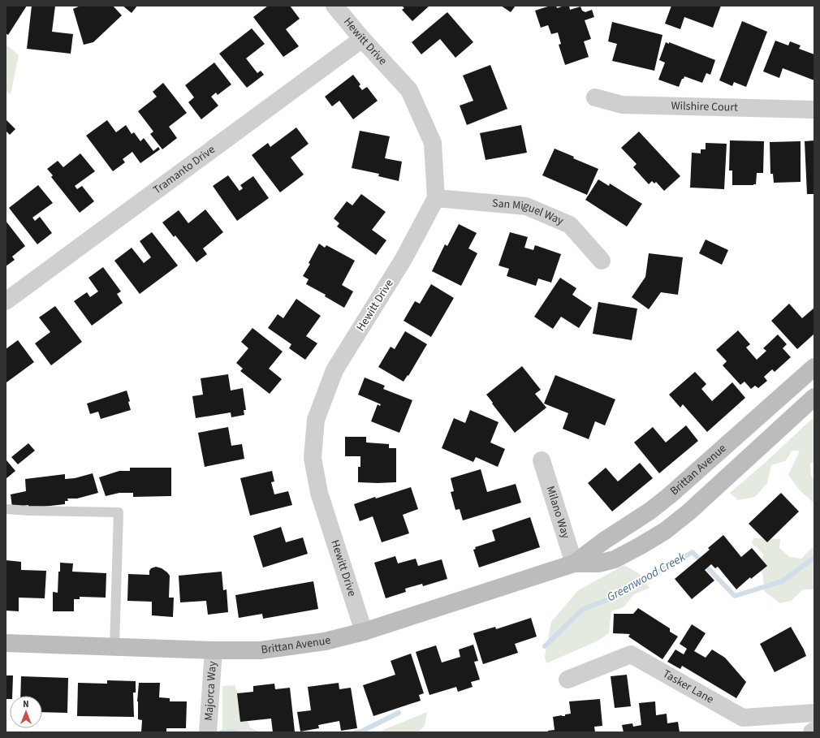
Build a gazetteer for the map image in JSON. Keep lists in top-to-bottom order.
{
  "streets": {
    "main road": ["Brittan Avenue"],
    "street": [
      "Hewitt Drive",
      "Wilshire Court",
      "Tramanto Drive",
      "San Miguel Way",
      "Milano Way",
      "Tasker Lane",
      "Majorca Way"
    ]
  },
  "crossings": [
    ["Hewitt Drive", "Tramanto Drive"],
    ["Hewitt Drive", "San Miguel Way"],
    ["Hewitt Drive", "Brittan Avenue"],
    ["Brittan Avenue", "Milano Way"],
    ["Brittan Avenue", "Majorca Way"]
  ],
  "water": ["Greenwood Creek"],
  "north": "top"
}
